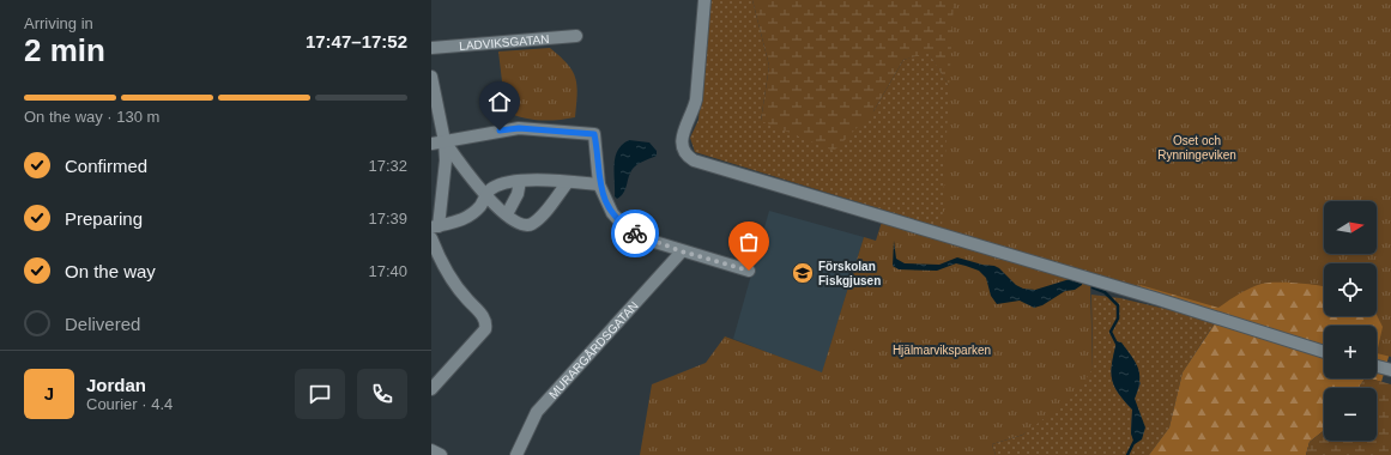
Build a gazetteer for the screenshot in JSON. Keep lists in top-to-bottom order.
{
  "streets": {
    "street": ["LADVIKSGATAN", "MURARGÅRDSGATAN"]
  },
  "parks": ["Oset och Rynningeviken", "Hjälmarviksparken"],
  "places": {
    "school or university": ["Förskolan Fiskgjusen"]
  },
  "north": "right",
  "page": {
    "heading": ["2 min", "Arriving in", "17:47–17:52"],
    "panel": ["Jordan", "Courier · 4.4"],
    "bar": "On the way · 130 m",
    "list": [
      ["Confirmed", "17:32"],
      ["Preparing", "17:39"],
      ["On the way", "17:40"],
      "Delivered"
    ],
    "map_buttons": ["+", "−"],
    "round": "J"
  }
}
